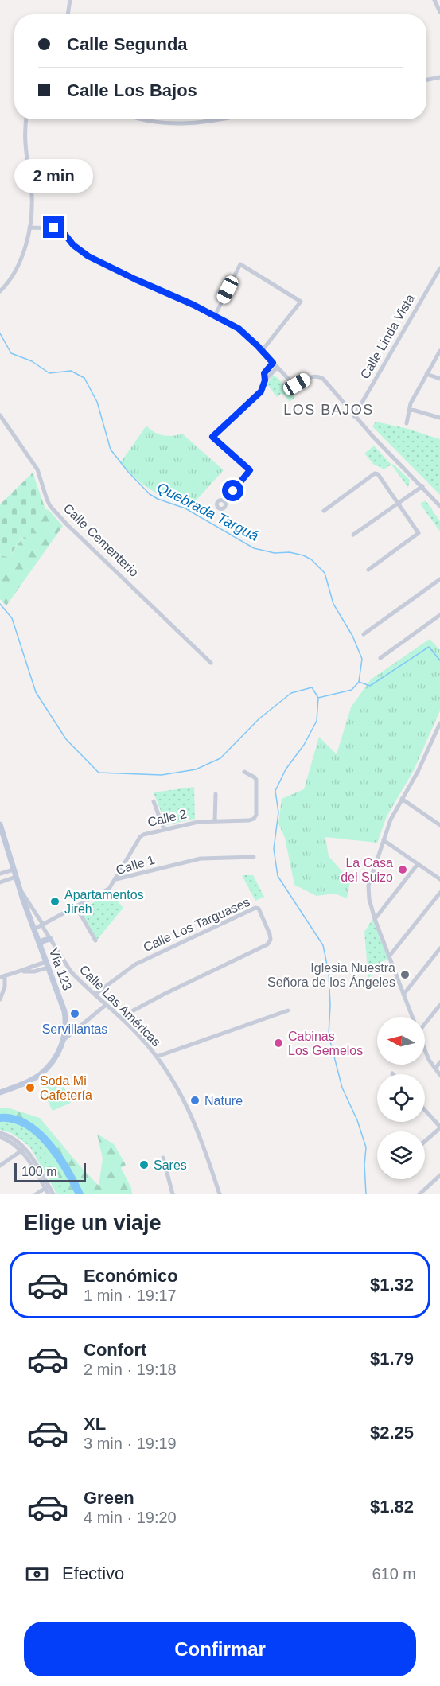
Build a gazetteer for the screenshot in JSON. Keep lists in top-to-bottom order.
{
  "streets": {
    "main road": ["Vía 123"],
    "street": [
      "Calle Linda Vista",
      "Calle Cementerio",
      "Calle 2",
      "Calle 1",
      "Calle Los Targuases",
      "Calle Las Américas"
    ]
  },
  "crossings": [
    ["Calle 2", "Calle 1"],
    ["Calle 1", "Vía 123"],
    ["Calle 1", "Calle Las Américas"],
    ["Calle Los Targuases", "Calle Las Américas"],
    ["Vía 123", "Calle Las Américas"]
  ],
  "districts": ["LOS BAJOS"],
  "water": ["Quebrada Targuá"],
  "places": [
    "La Casa del Suizo",
    "Apartamentos Jireh",
    "Iglesia Nuestra Señora de los Ángeles",
    "Servillantas",
    "Cabinas Los Gemelos",
    "Soda Mi Cafetería",
    "Nature",
    "Sares"
  ],
  "scale_bar": "100 m",
  "north": "left",
  "page": {
    "banner": ["Calle Segunda", "Calle Los Bajos"],
    "bubble": "2 min",
    "scale": "100 m",
    "heading": "Elige un viaje",
    "list": [
      {
        "name": "Económico",
        "note": "1 min · 19:17",
        "value": "$1.32"
      },
      {
        "name": "Confort",
        "note": "2 min · 19:18",
        "value": "$1.79"
      },
      {
        "name": "XL",
        "note": "3 min · 19:19",
        "value": "$2.25"
      },
      {
        "name": "Green",
        "note": "4 min · 19:20",
        "value": "$1.82"
      }
    ],
    "pay": ["Efectivo", "610 m"],
    "buttons": "Confirmar"
  }
}
